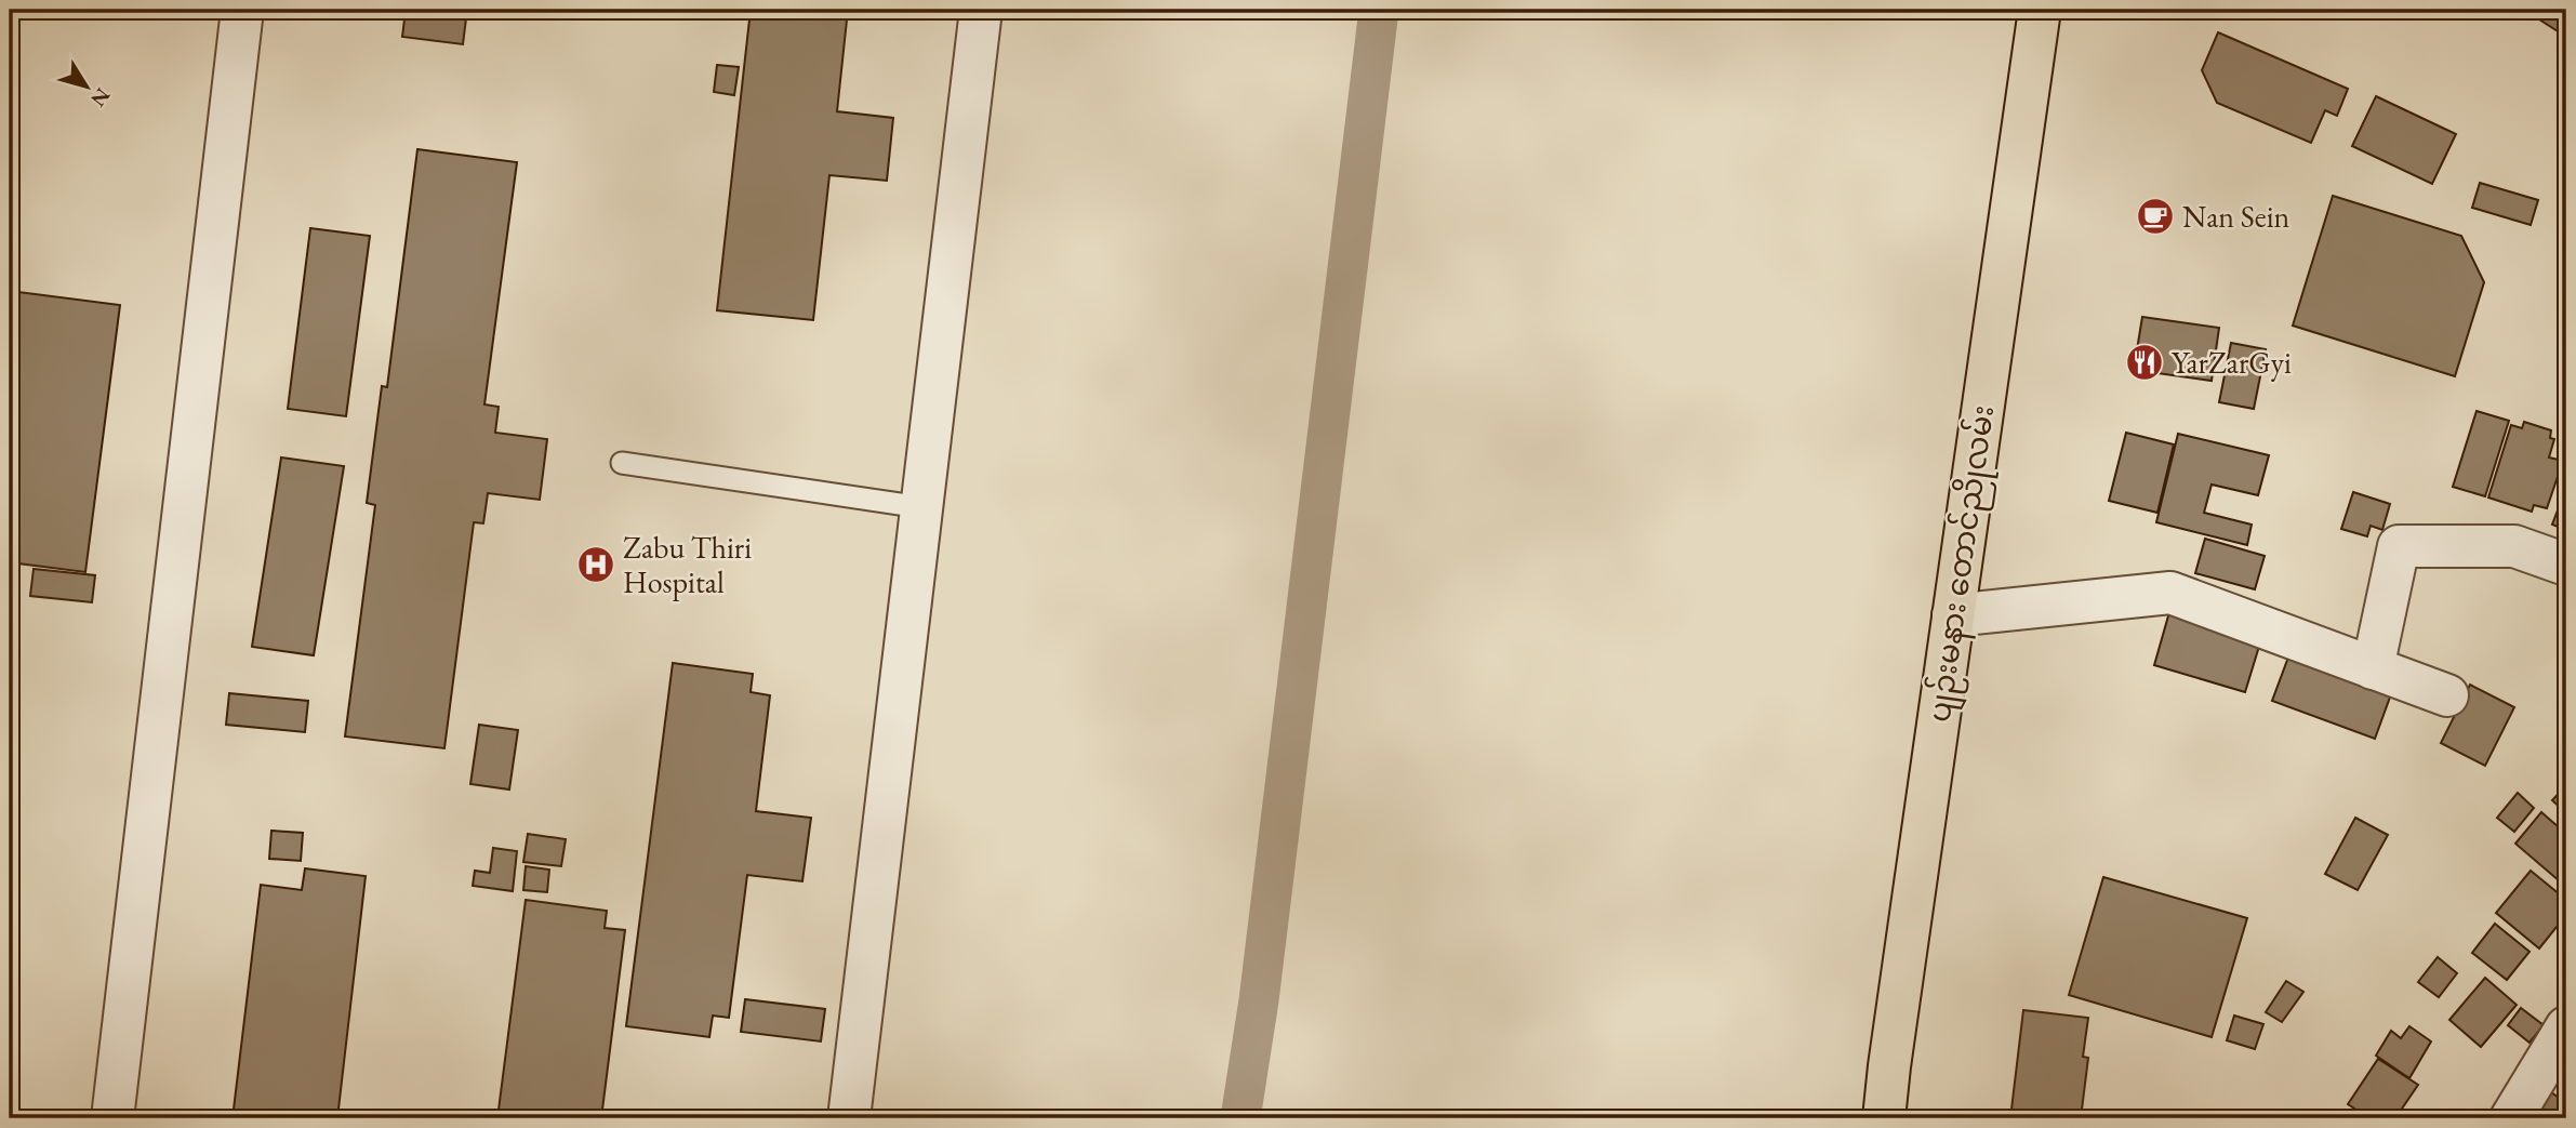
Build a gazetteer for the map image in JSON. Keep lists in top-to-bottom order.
{
  "streets": {
    "main road": ["ပျဉ်းမနား တောင်ညိုလမ်း"]
  },
  "places": {
    "cafe": ["Nan Sein"],
    "restaurant": ["YarZarGyi"],
    "hospital": ["Zabu Thiri Hospital"]
  },
  "north": "bottom right"
}
